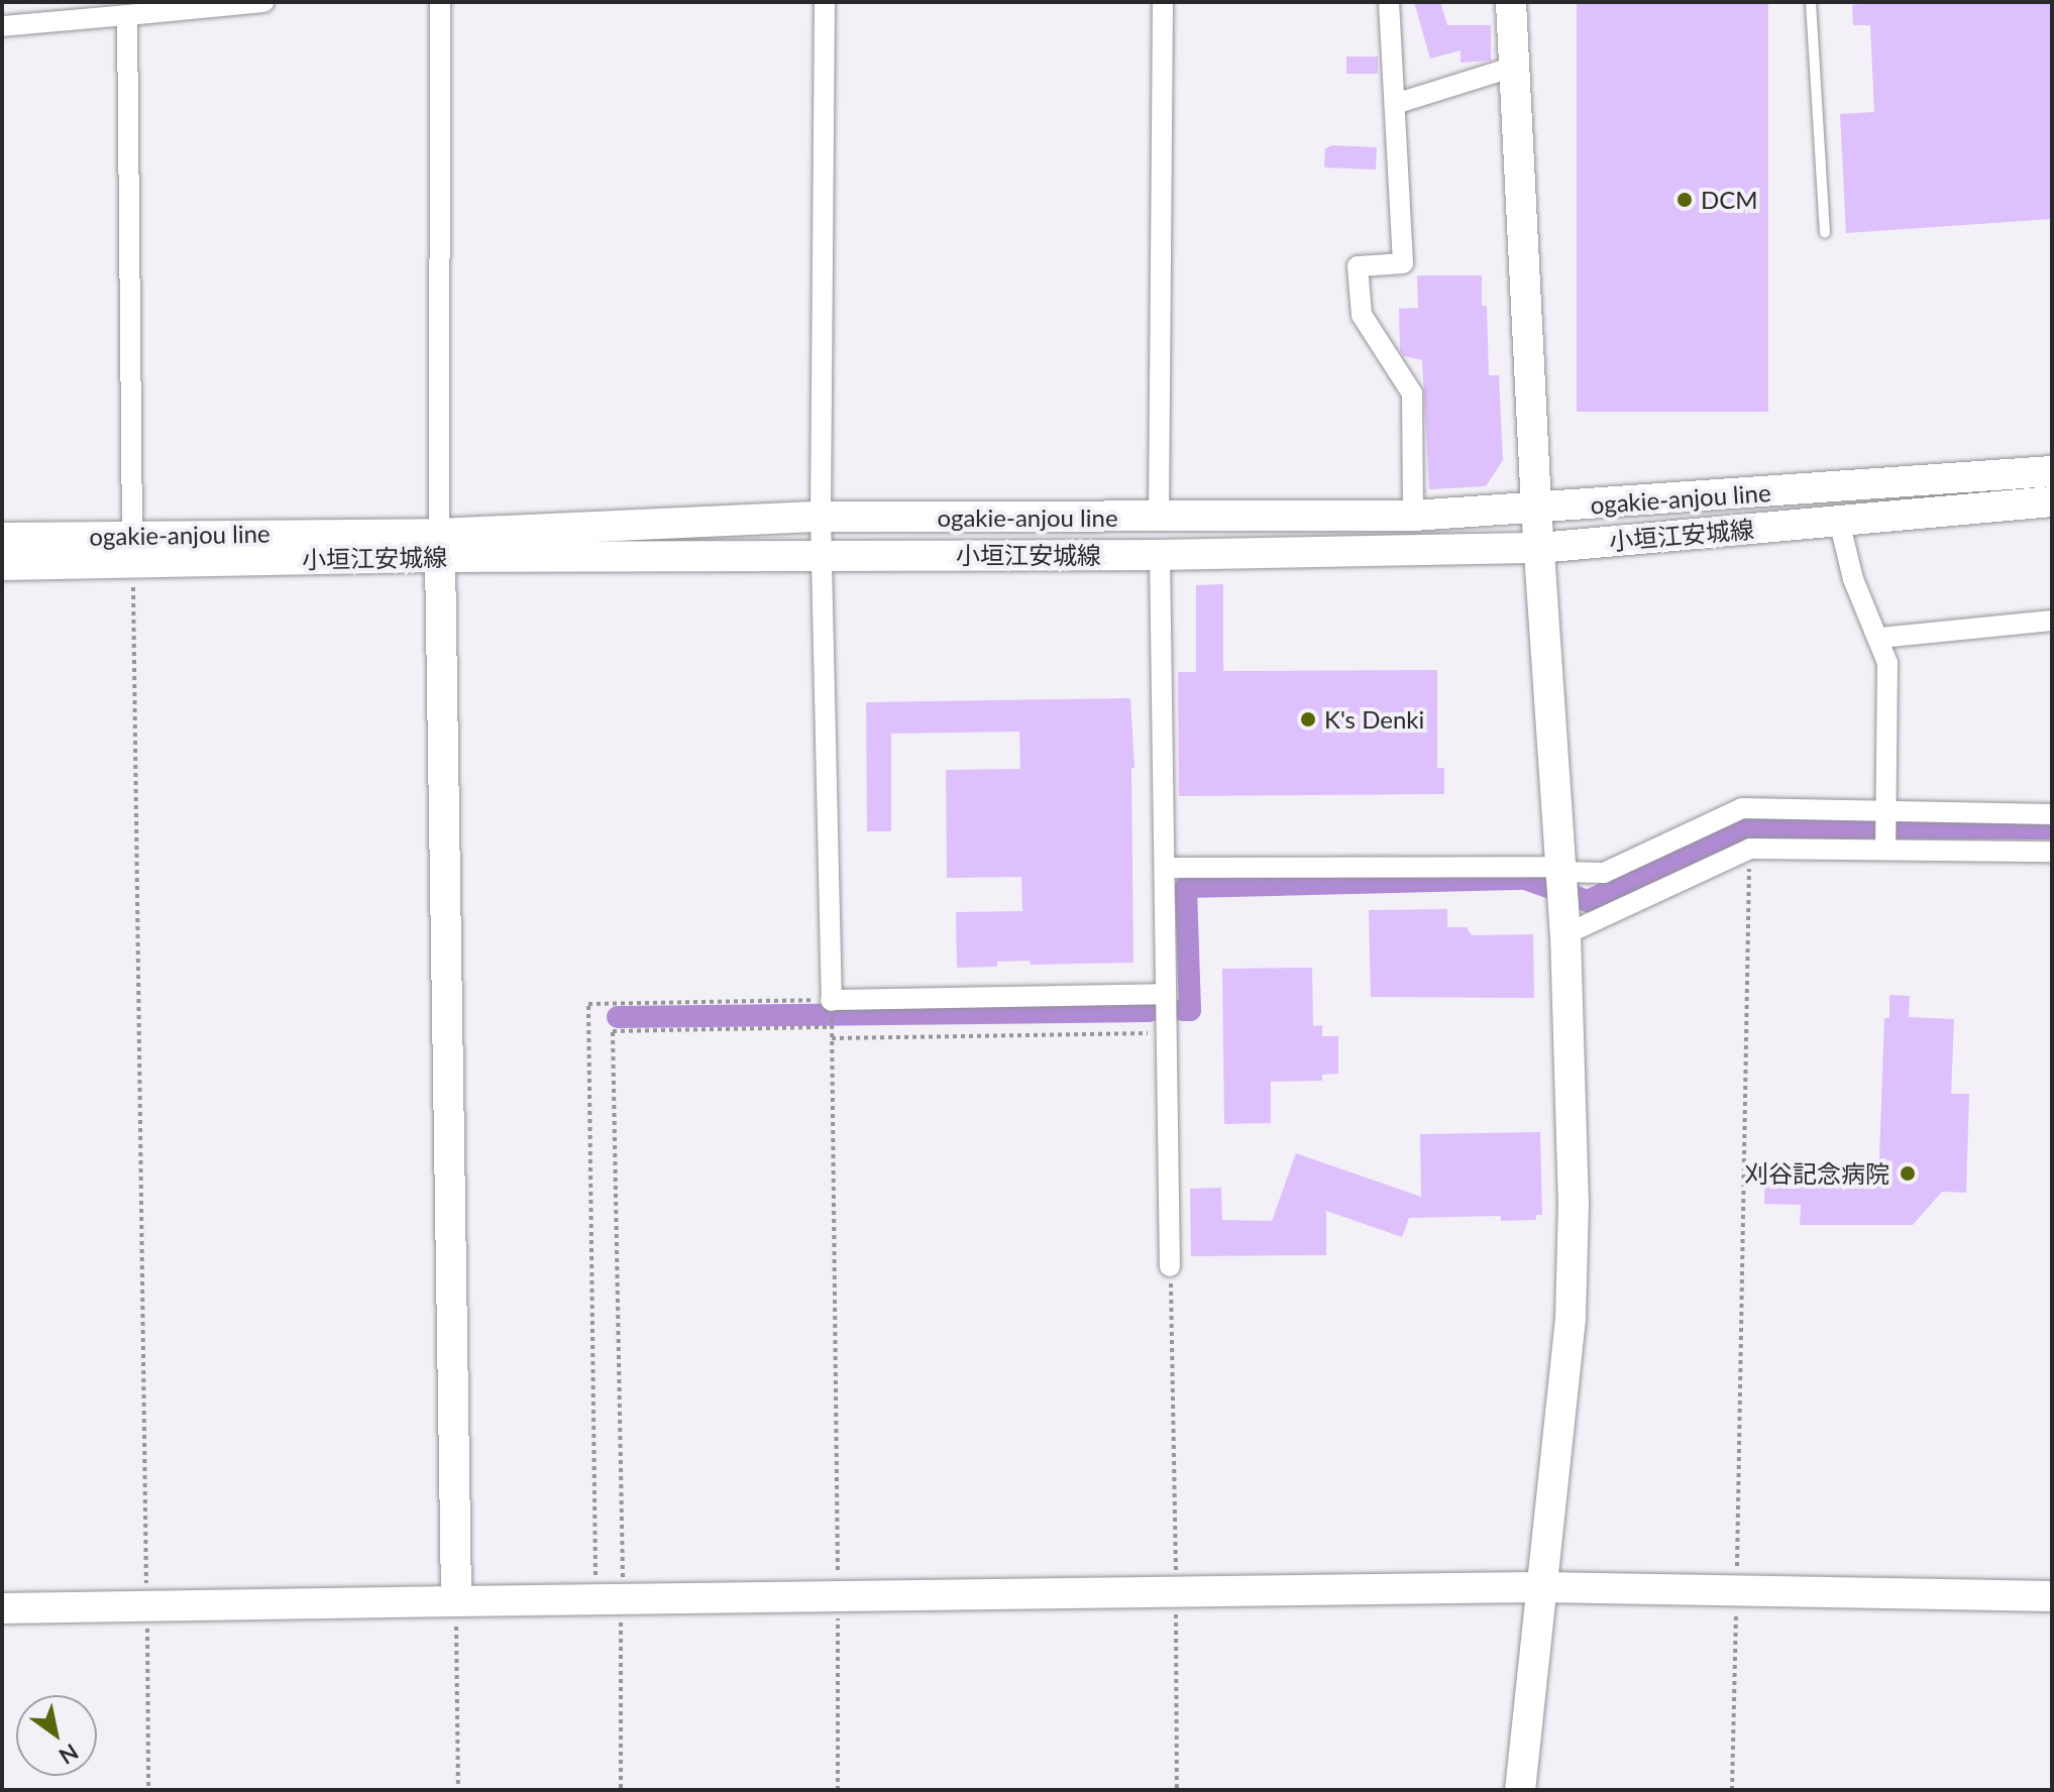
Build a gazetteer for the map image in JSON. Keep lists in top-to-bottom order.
{
  "streets": {
    "street": ["ogakie-anjou line", "小垣江安城線"]
  },
  "crossings": [
    ["ogakie-anjou line", "小垣江安城線"]
  ],
  "places": ["DCM", "K's Denki", "刈谷記念病院"],
  "north": "bottom right"
}
